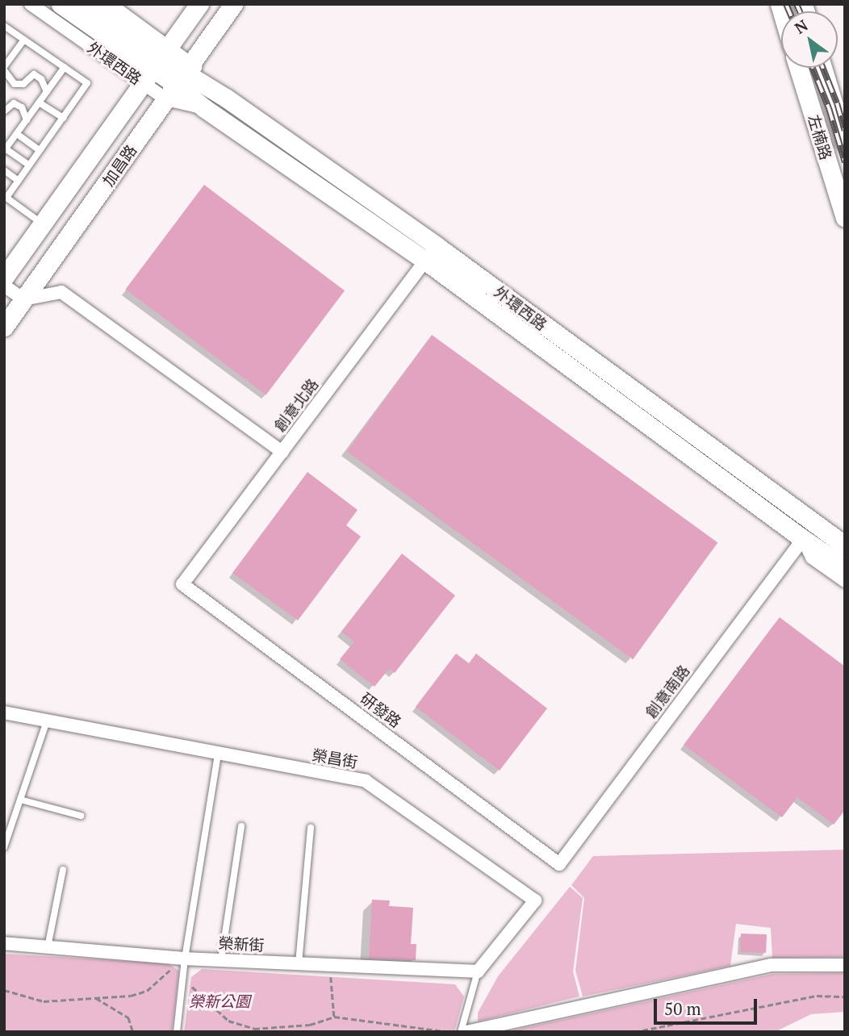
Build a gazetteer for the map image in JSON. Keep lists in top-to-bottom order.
{
  "streets": {
    "street": [
      "外環西路",
      "左楠路",
      "加昌路",
      "創意北路",
      "創意南路",
      "研發路",
      "榮昌街",
      "榮新街"
    ]
  },
  "crossings": [
    ["外環西路", "加昌路"],
    ["外環西路", "創意北路"],
    ["外環西路", "創意南路"],
    ["創意北路", "研發路"],
    ["創意南路", "研發路"],
    ["榮昌街", "榮新街"]
  ],
  "parks": ["榮新公園"],
  "scale_bar": "50 m",
  "north": "top left"
}
